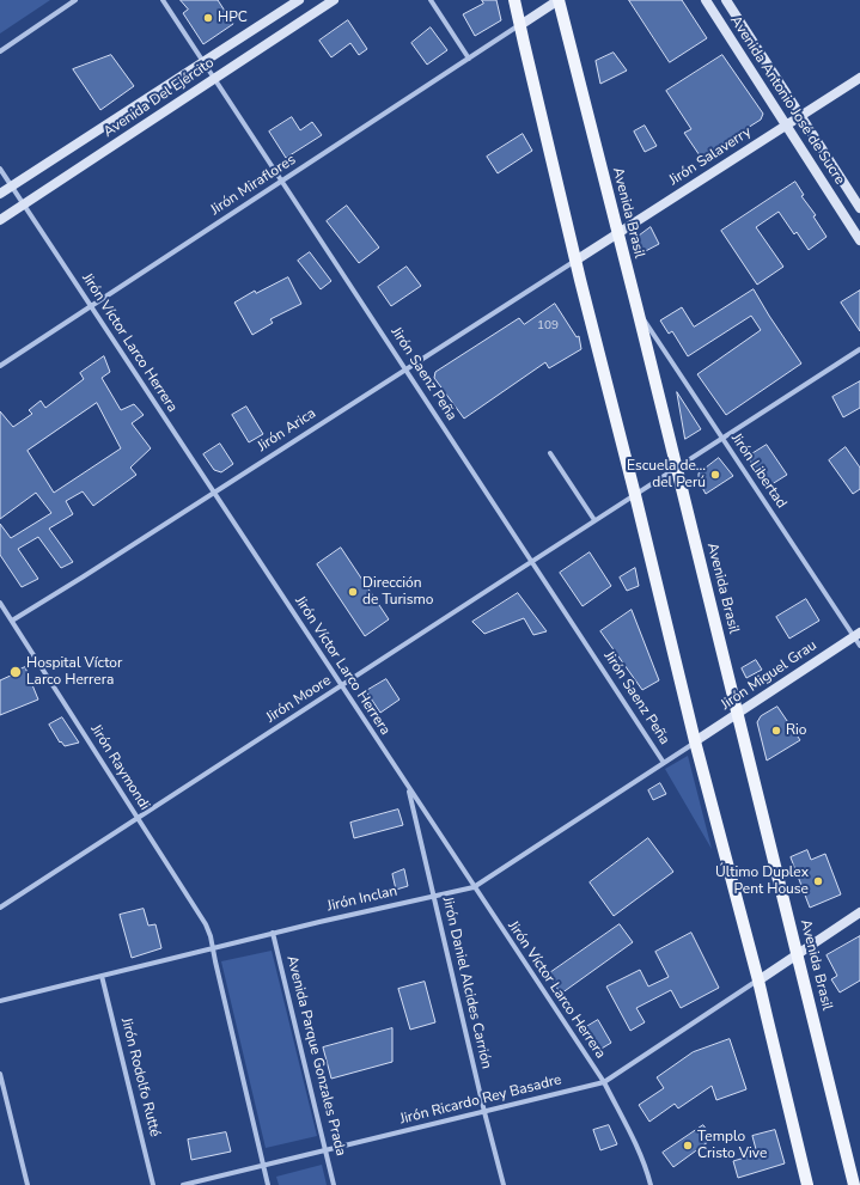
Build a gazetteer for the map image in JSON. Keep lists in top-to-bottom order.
{
  "streets": {
    "main road": [
      "Avenida Del Ejército",
      "Avenida Antonio José de Sucre",
      "Jirón Salaverry",
      "Avenida Brasil",
      "Jirón Miguel Grau"
    ],
    "street": [
      "Jirón Miraflores",
      "Jirón Víctor Larco Herrera",
      "Jirón Saenz Peña",
      "Jirón Arica",
      "Jirón Libertad",
      "Jirón Moore",
      "Jirón Raymondi",
      "Jirón Inclan",
      "Jirón Daniel Alcides Carrión",
      "Avenida Parque Gonzales Prada",
      "Jirón Rodolfo Rutté",
      "Jirón Ricardo Rey Basadre"
    ]
  },
  "crossings": [
    ["Avenida Del Ejército", "Jirón Víctor Larco Herrera"],
    ["Avenida Del Ejército", "Jirón Saenz Peña"],
    ["Avenida Antonio José de Sucre", "Jirón Salaverry"],
    ["Jirón Salaverry", "Avenida Brasil"],
    ["Jirón Salaverry", "Jirón Arica"],
    ["Jirón Miraflores", "Jirón Víctor Larco Herrera"],
    ["Jirón Miraflores", "Jirón Saenz Peña"],
    ["Avenida Brasil", "Jirón Libertad"],
    ["Avenida Brasil", "Jirón Miguel Grau"],
    ["Avenida Brasil", "Jirón Moore"],
    ["Jirón Víctor Larco Herrera", "Jirón Arica"],
    ["Jirón Víctor Larco Herrera", "Jirón Moore"],
    ["Jirón Víctor Larco Herrera", "Jirón Inclan"],
    ["Jirón Víctor Larco Herrera", "Jirón Daniel Alcides Carrión"],
    ["Jirón Víctor Larco Herrera", "Jirón Ricardo Rey Basadre"],
    ["Jirón Saenz Peña", "Jirón Arica"],
    ["Jirón Saenz Peña", "Jirón Moore"],
    ["Jirón Saenz Peña", "Jirón Inclan"],
    ["Jirón Arica", "Jirón Raymondi"],
    ["Jirón Libertad", "Jirón Miguel Grau"],
    ["Jirón Libertad", "Jirón Moore"],
    ["Jirón Miguel Grau", "Jirón Inclan"],
    ["Jirón Moore", "Jirón Raymondi"],
    ["Jirón Raymondi", "Jirón Inclan"],
    ["Jirón Inclan", "Jirón Daniel Alcides Carrión"],
    ["Jirón Inclan", "Avenida Parque Gonzales Prada"],
    ["Jirón Inclan", "Jirón Rodolfo Rutté"],
    ["Jirón Daniel Alcides Carrión", "Jirón Ricardo Rey Basadre"],
    ["Avenida Parque Gonzales Prada", "Jirón Ricardo Rey Basadre"]
  ],
  "places": [
    "HPC",
    "Escuela de... del Perú",
    "Dirección de Turismo",
    "Hospital Víctor Larco Herrera",
    "Rio",
    "Último Duplex Pent House",
    "Templo Cristo Vive"
  ],
  "house_numbers": ["109"]
}
